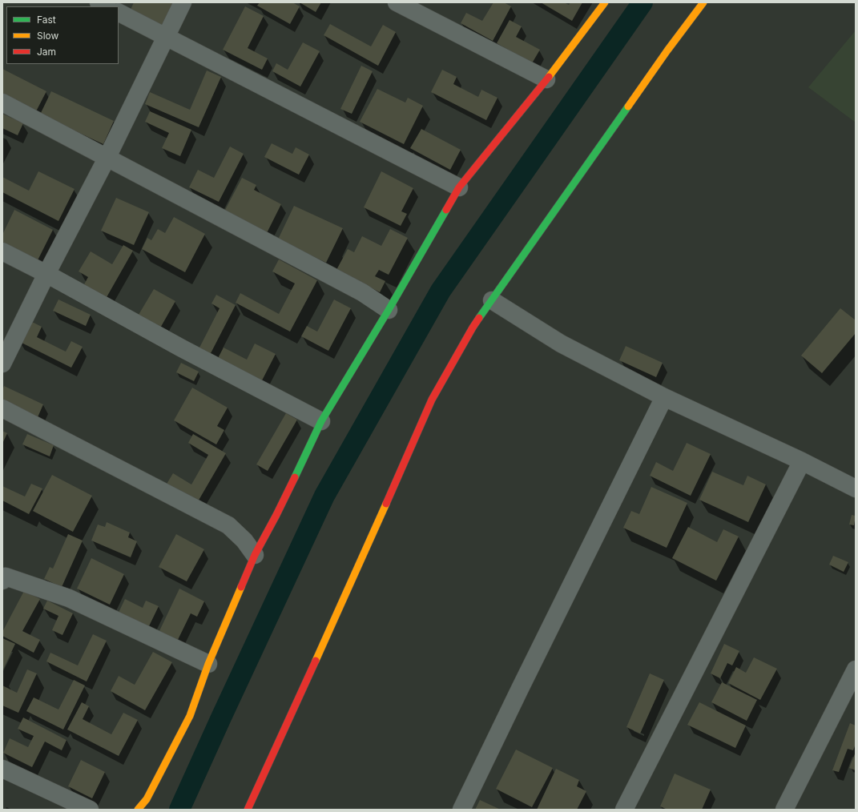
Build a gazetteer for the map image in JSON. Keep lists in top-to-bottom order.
{
  "legend": ["Fast", "Slow", "Jam"]
}
